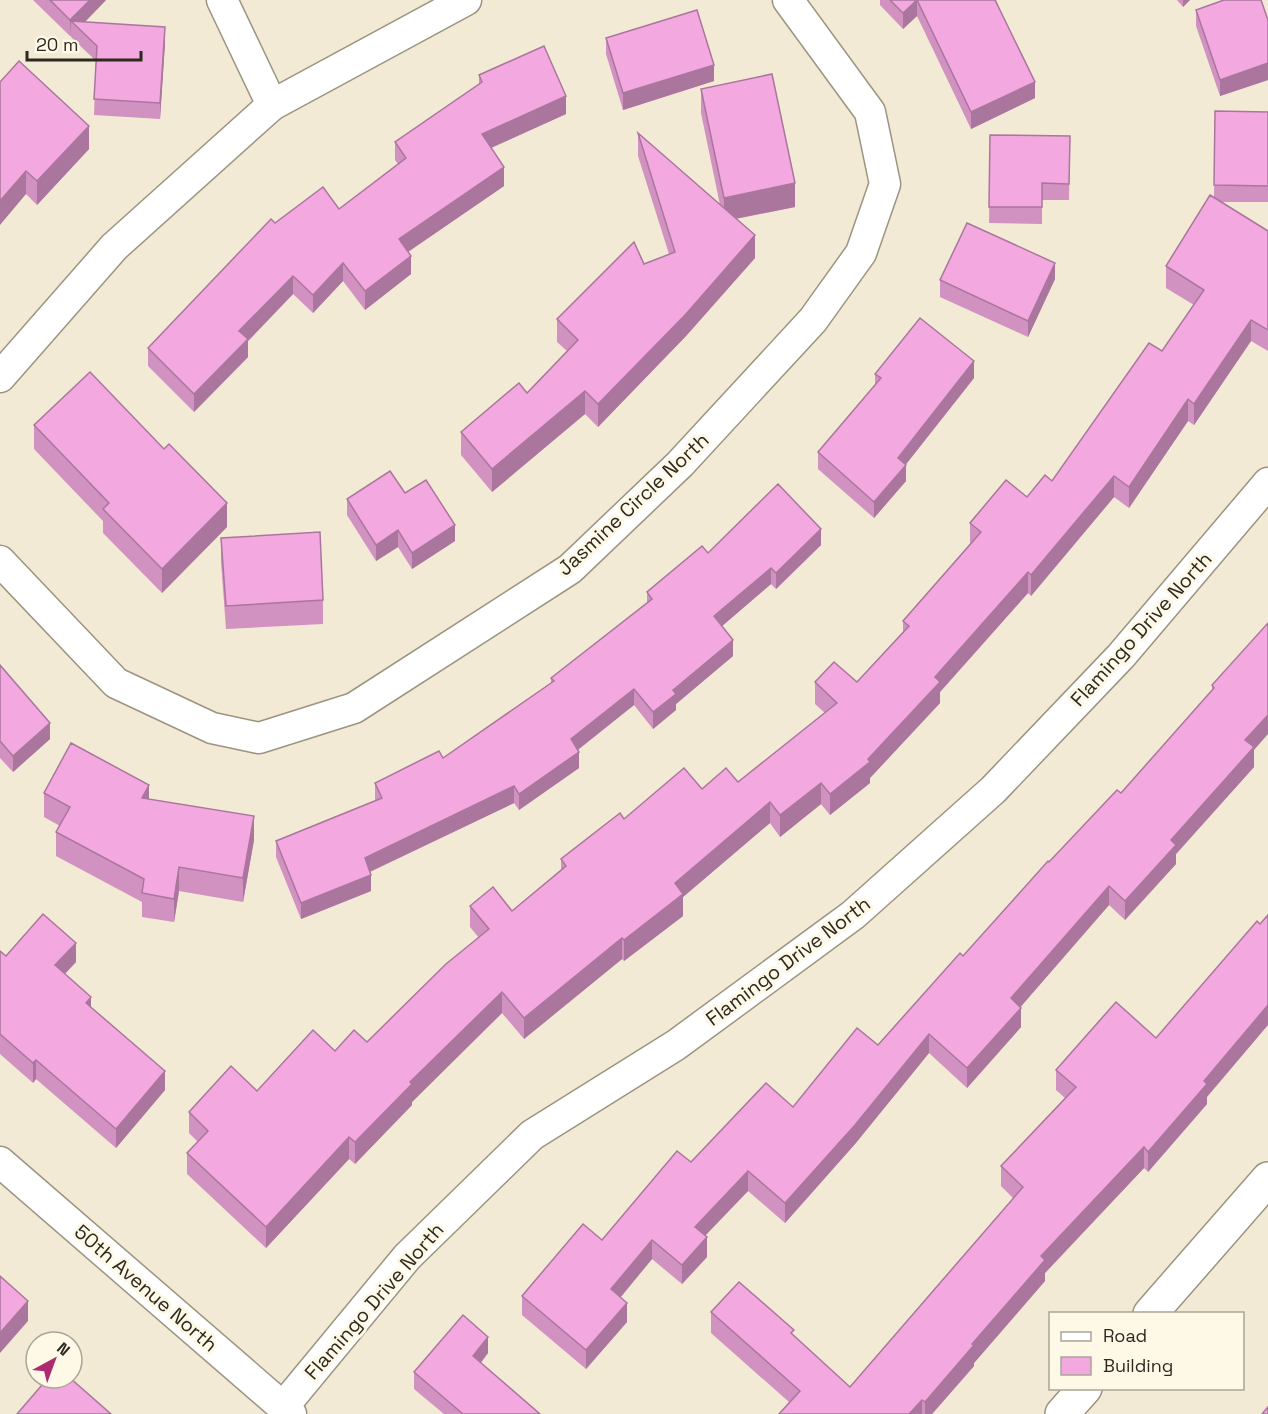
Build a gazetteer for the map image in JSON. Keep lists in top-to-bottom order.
{
  "streets": {
    "street": ["Jasmine Circle North", "Flamingo Drive North", "50th Avenue North"]
  },
  "crossings": [
    ["Flamingo Drive North", "50th Avenue North"]
  ],
  "legend": ["Road", "Building"],
  "scale_bar": "20 m",
  "north": "top right"
}
